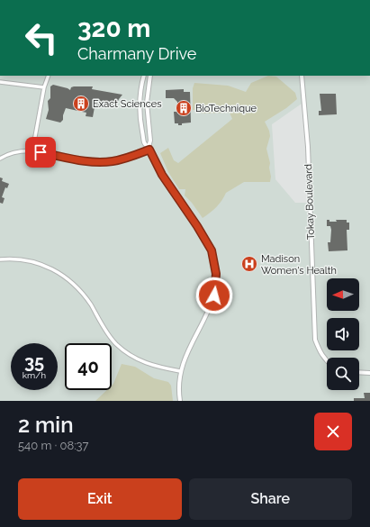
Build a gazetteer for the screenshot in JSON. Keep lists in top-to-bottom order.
{
  "streets": {
    "street": ["Tokay Boulevard"]
  },
  "places": {
    "building": ["Exact Sciences", "BioTechnique"],
    "hospital": ["Madison Women's Health"]
  },
  "north": "left",
  "page": {
    "turn": ["320 m", "Charmany Drive"],
    "speed": "35 km/h",
    "limit": "40",
    "heading": ["2 min", "540 m · 08:37"],
    "buttons": ["Exit", "Share"]
  }
}
